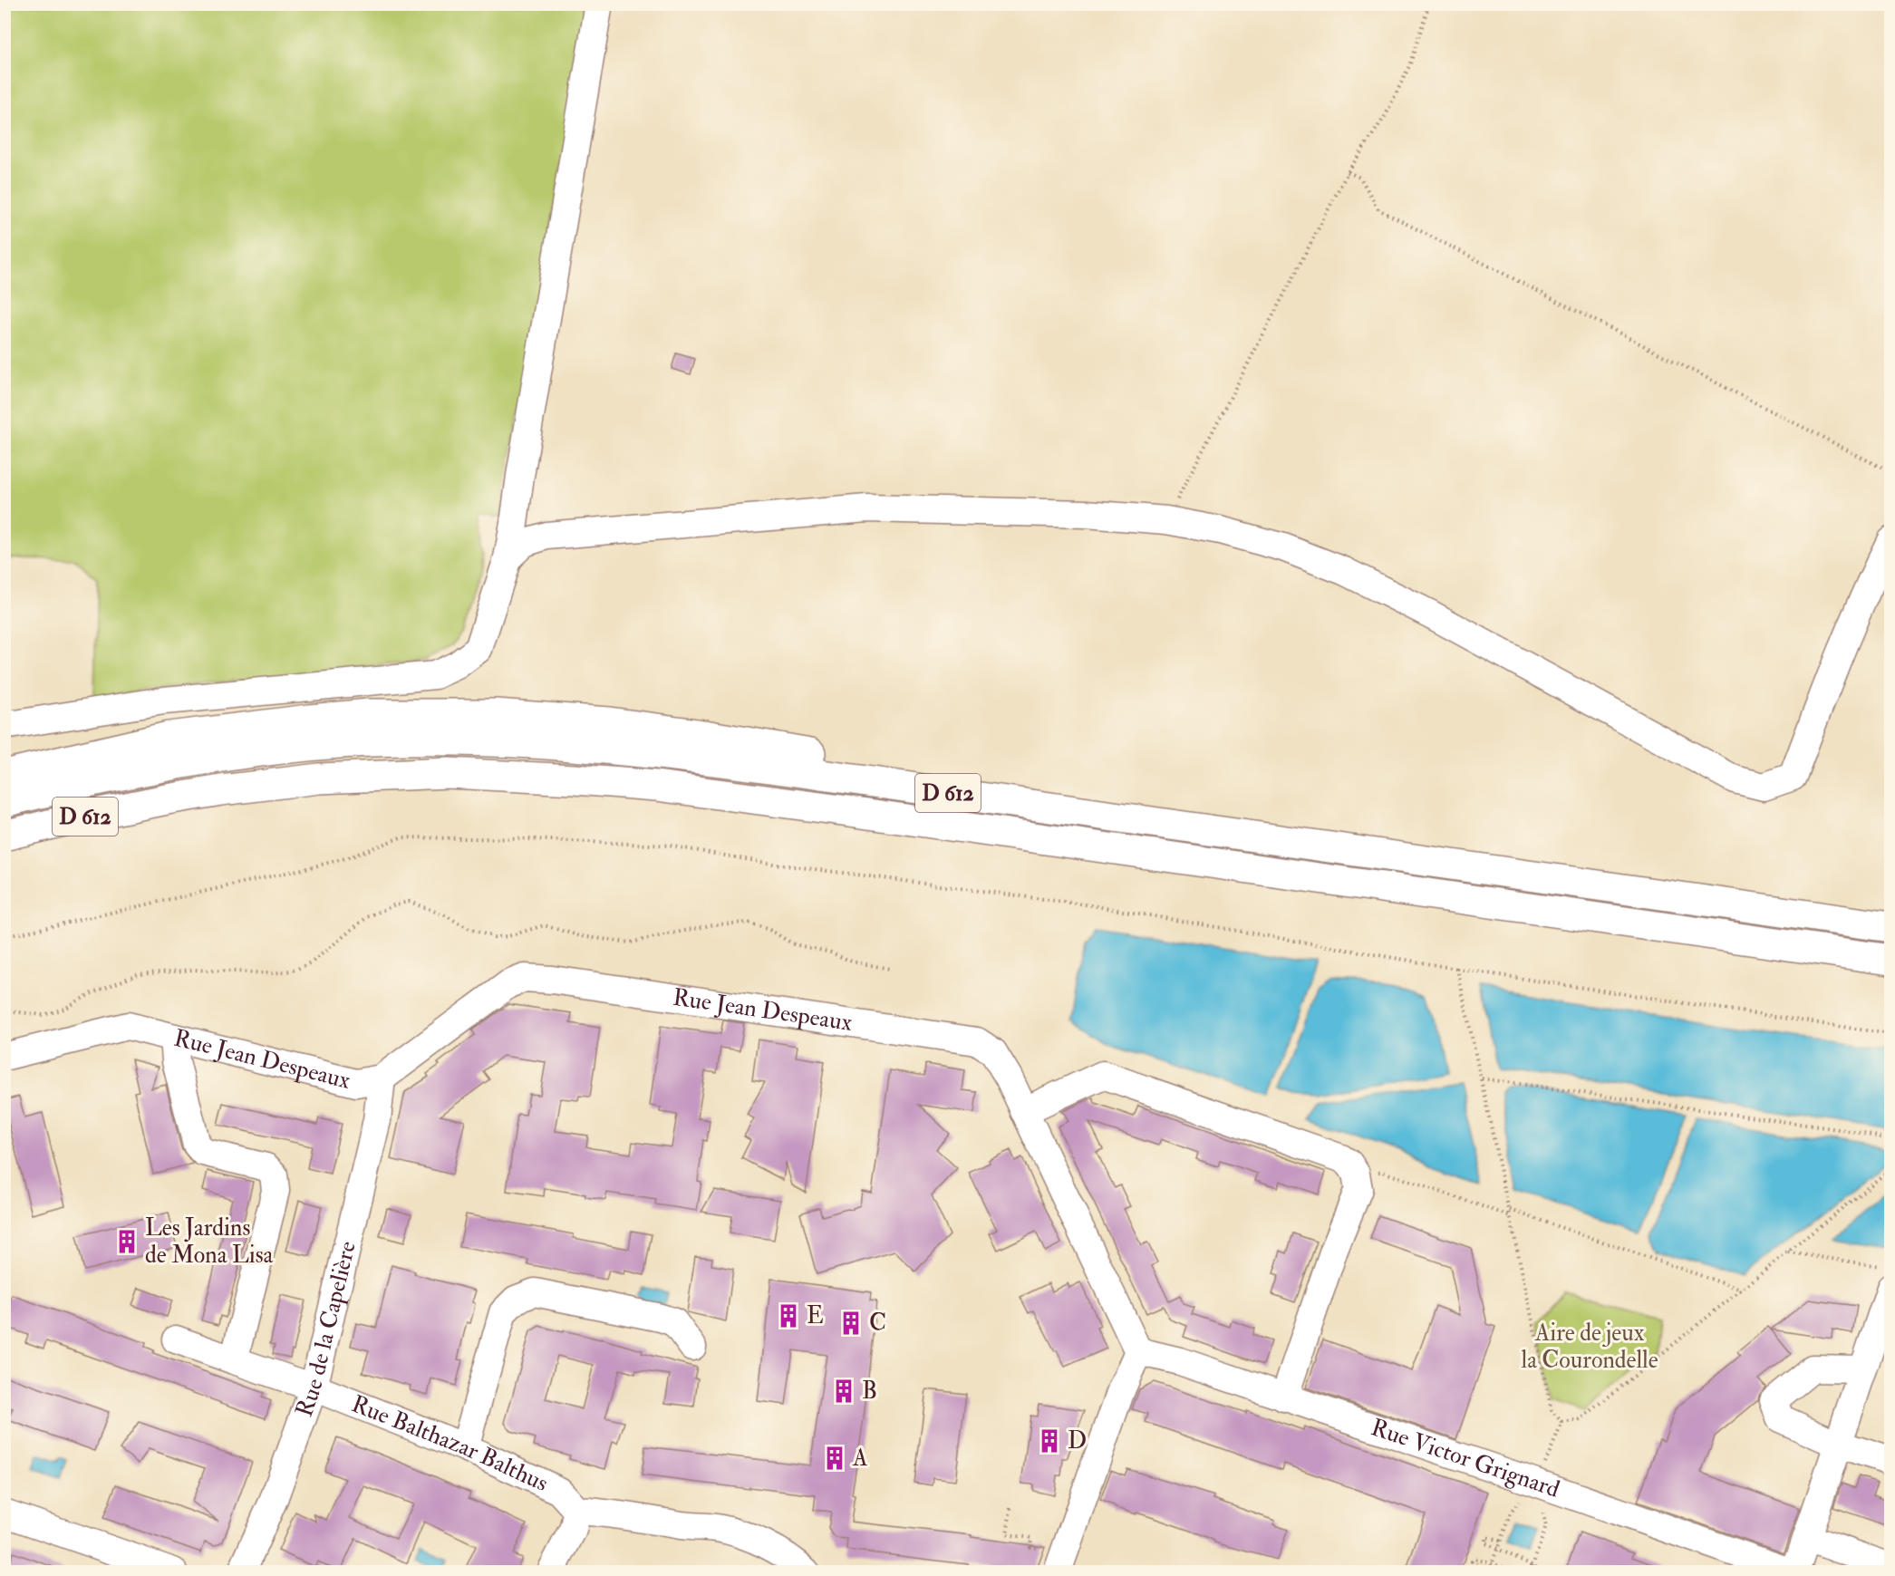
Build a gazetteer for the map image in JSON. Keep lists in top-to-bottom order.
{
  "streets": {
    "highway": ["D 612"],
    "street": [
      "Rue Jean Despeaux",
      "Rue de la Capelière",
      "Rue Balthazar Balthus",
      "Rue Victor Grignard"
    ]
  },
  "crossings": [
    ["Rue Jean Despeaux", "Rue de la Capelière"],
    ["Rue Jean Despeaux", "Rue Victor Grignard"],
    ["Rue de la Capelière", "Rue Balthazar Balthus"]
  ],
  "parks": ["Aire de jeux la Courondelle"],
  "places": {
    "building": [
      "Les Jardins de Mona Lisa",
      "E",
      "C",
      "B",
      "D",
      "A"
    ]
  }
}
